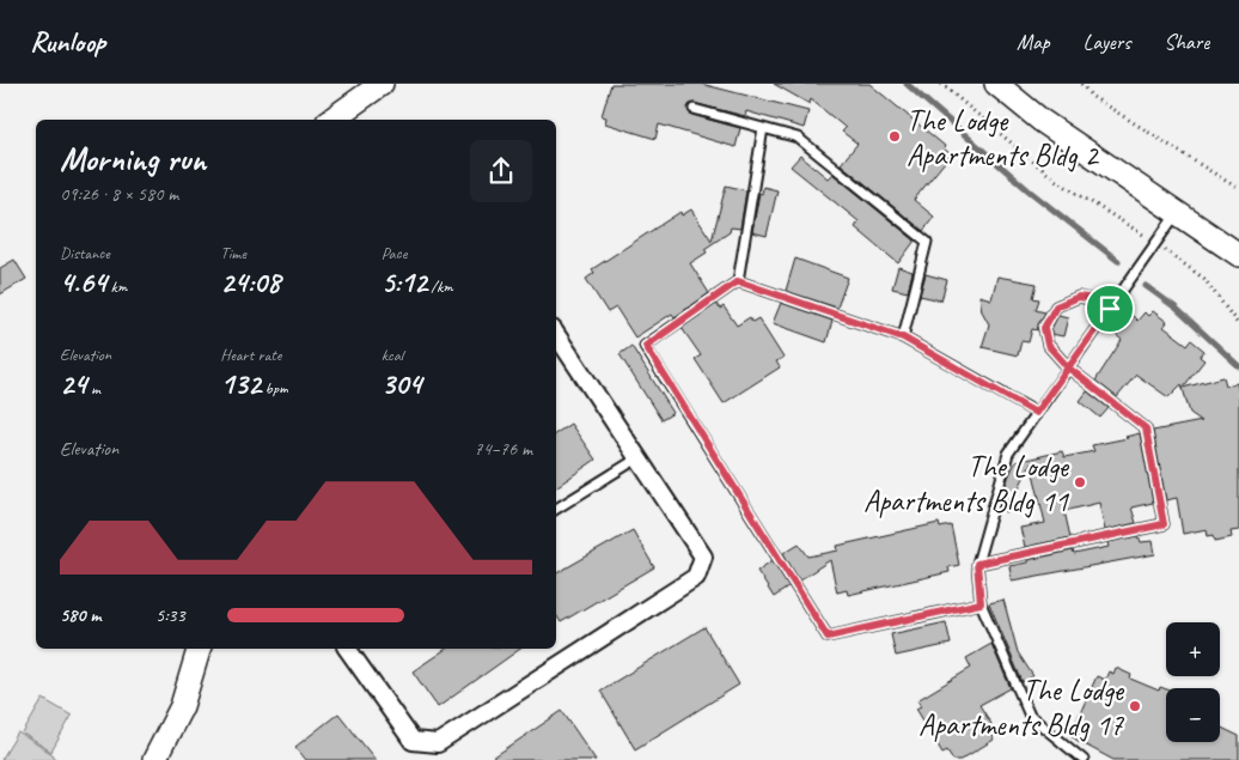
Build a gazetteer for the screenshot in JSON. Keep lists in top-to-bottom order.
{
  "places": ["The Lodge Apartments Bldg 2", "The Lodge Apartments Bldg 11", "The Lodge Apartments Bldg 17"],
  "page": {
    "header": "Runloop",
    "nav": ["Map", "Layers", "Share"],
    "heading": ["Morning run", "09:26 · 8 × 580 m"],
    "stats": [
      ["Distance", "4.64 km"],
      ["Time", "24:08"],
      ["Pace", "5:12 /km"],
      ["Elevation", "24 m"],
      ["Heart rate", "132 bpm"],
      ["kcal", "304"]
    ],
    "chart": ["Elevation", "74–76 m"],
    "list": [
      {
        "name": "580 m",
        "note": "5:33"
      }
    ],
    "map_buttons": ["+", "−"]
  }
}
